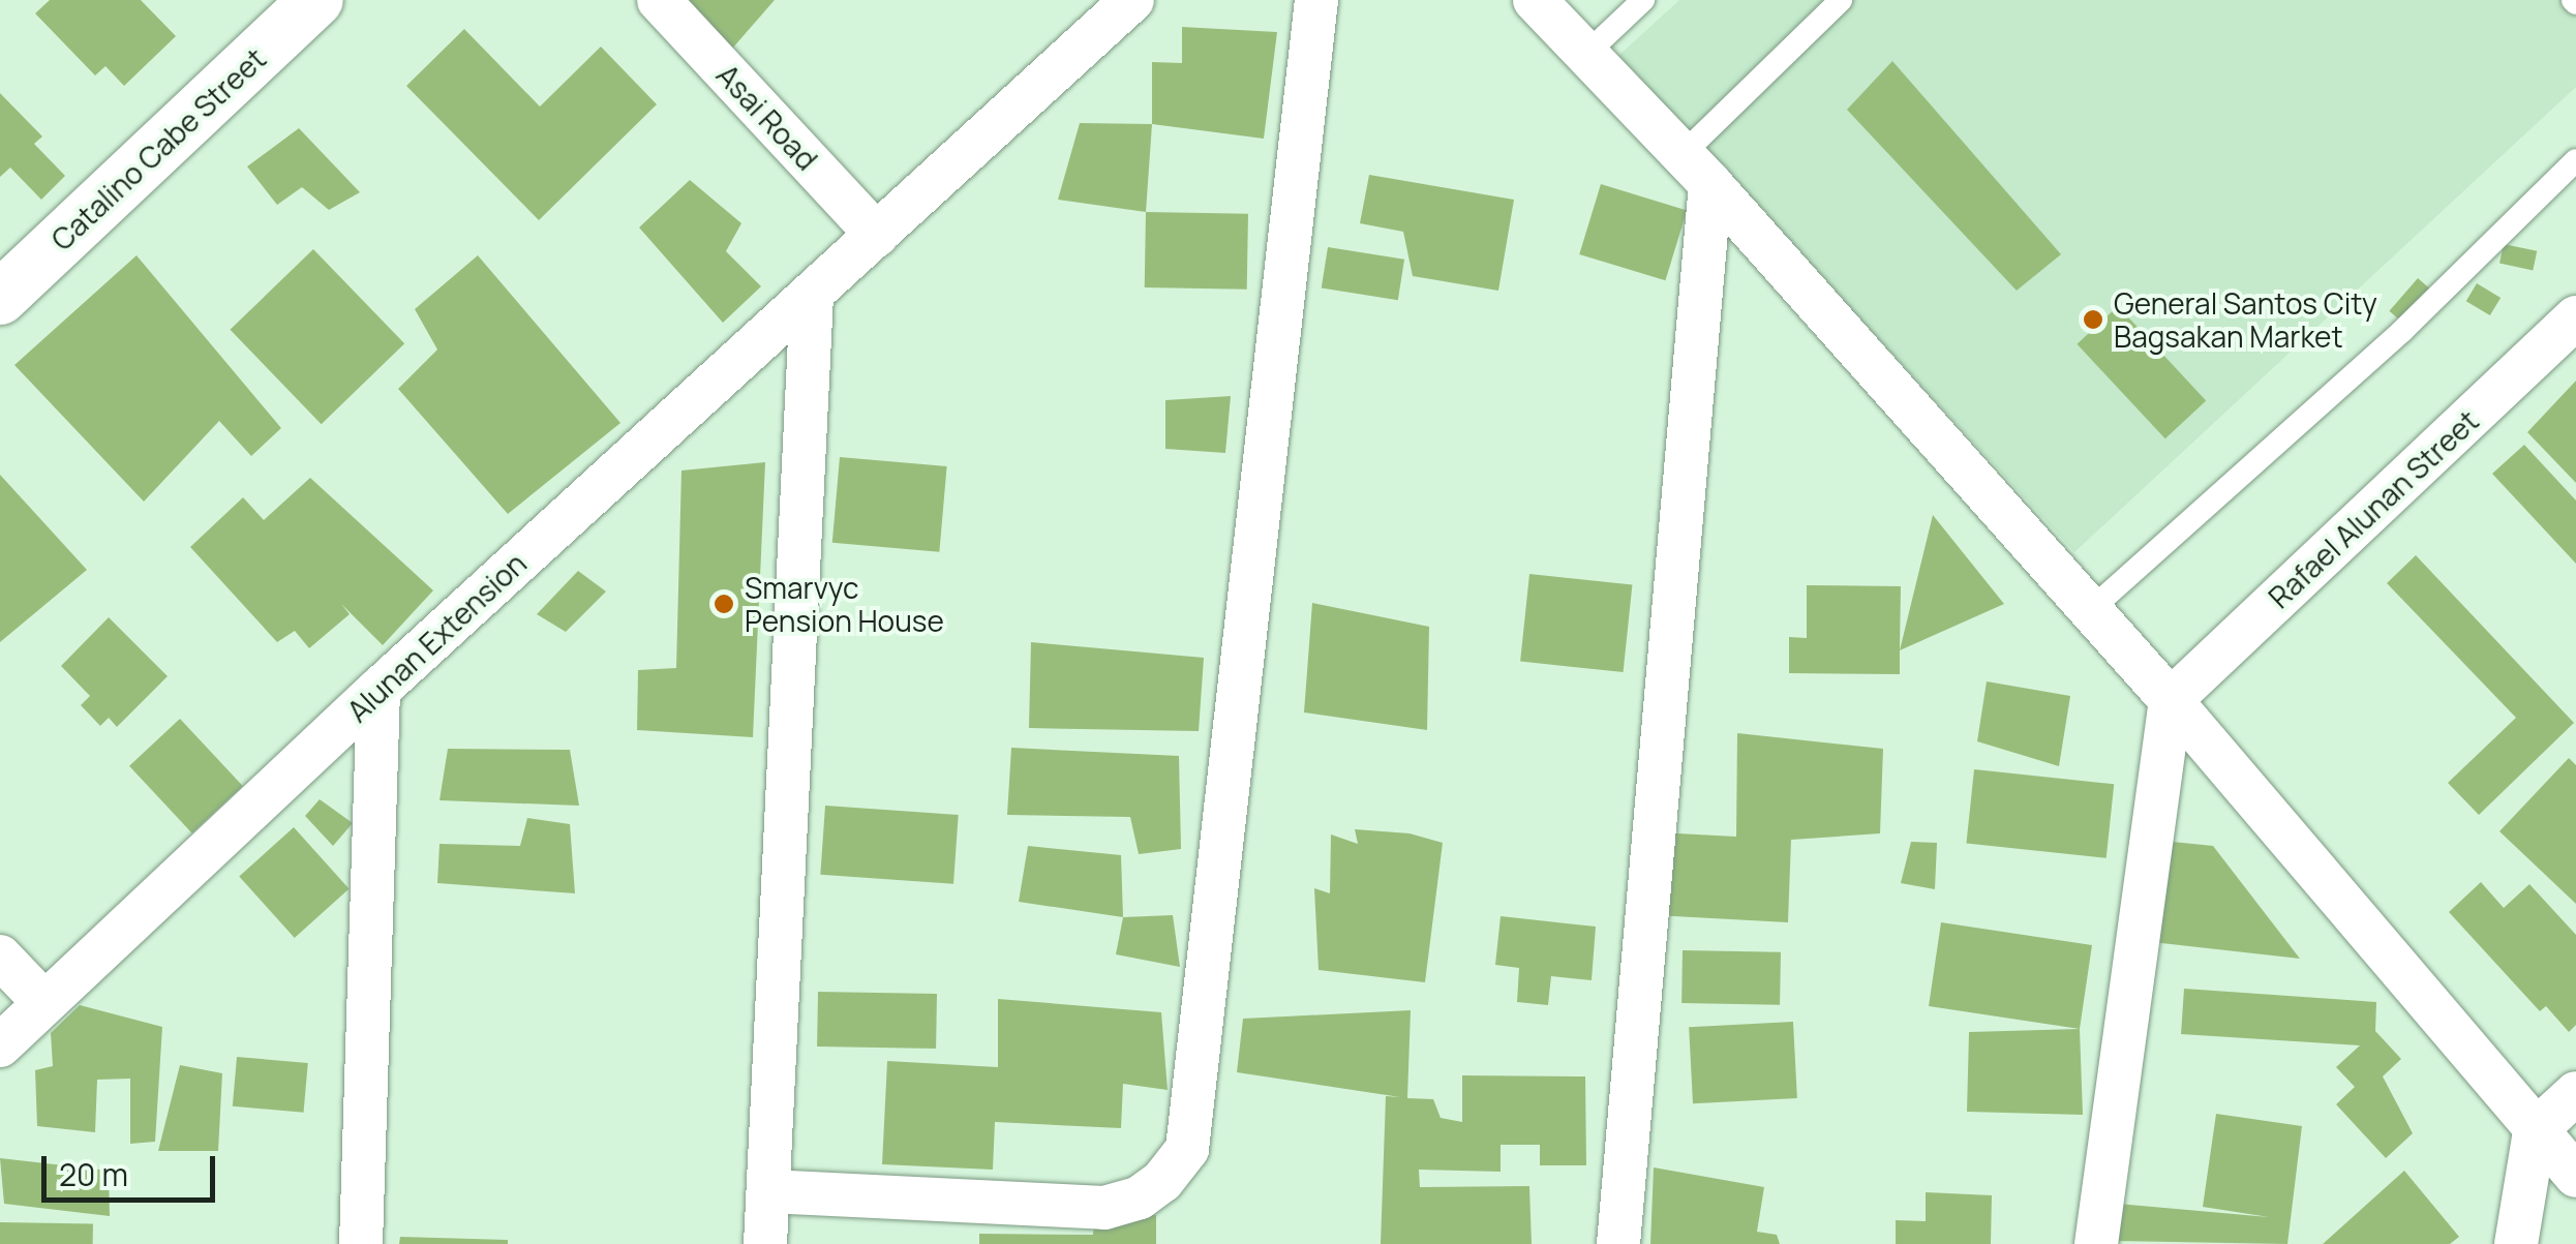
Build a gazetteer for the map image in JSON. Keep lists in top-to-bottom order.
{
  "streets": {
    "street": [
      "Asai Road",
      "Catalino Cabe Street",
      "Rafael Alunan Street",
      "Alunan Extension"
    ]
  },
  "crossings": [
    ["Asai Road", "Alunan Extension"]
  ],
  "places": ["General Santos City Bagsakan Market", "Smarvyc Pension House"],
  "scale_bar": "20 m"
}
